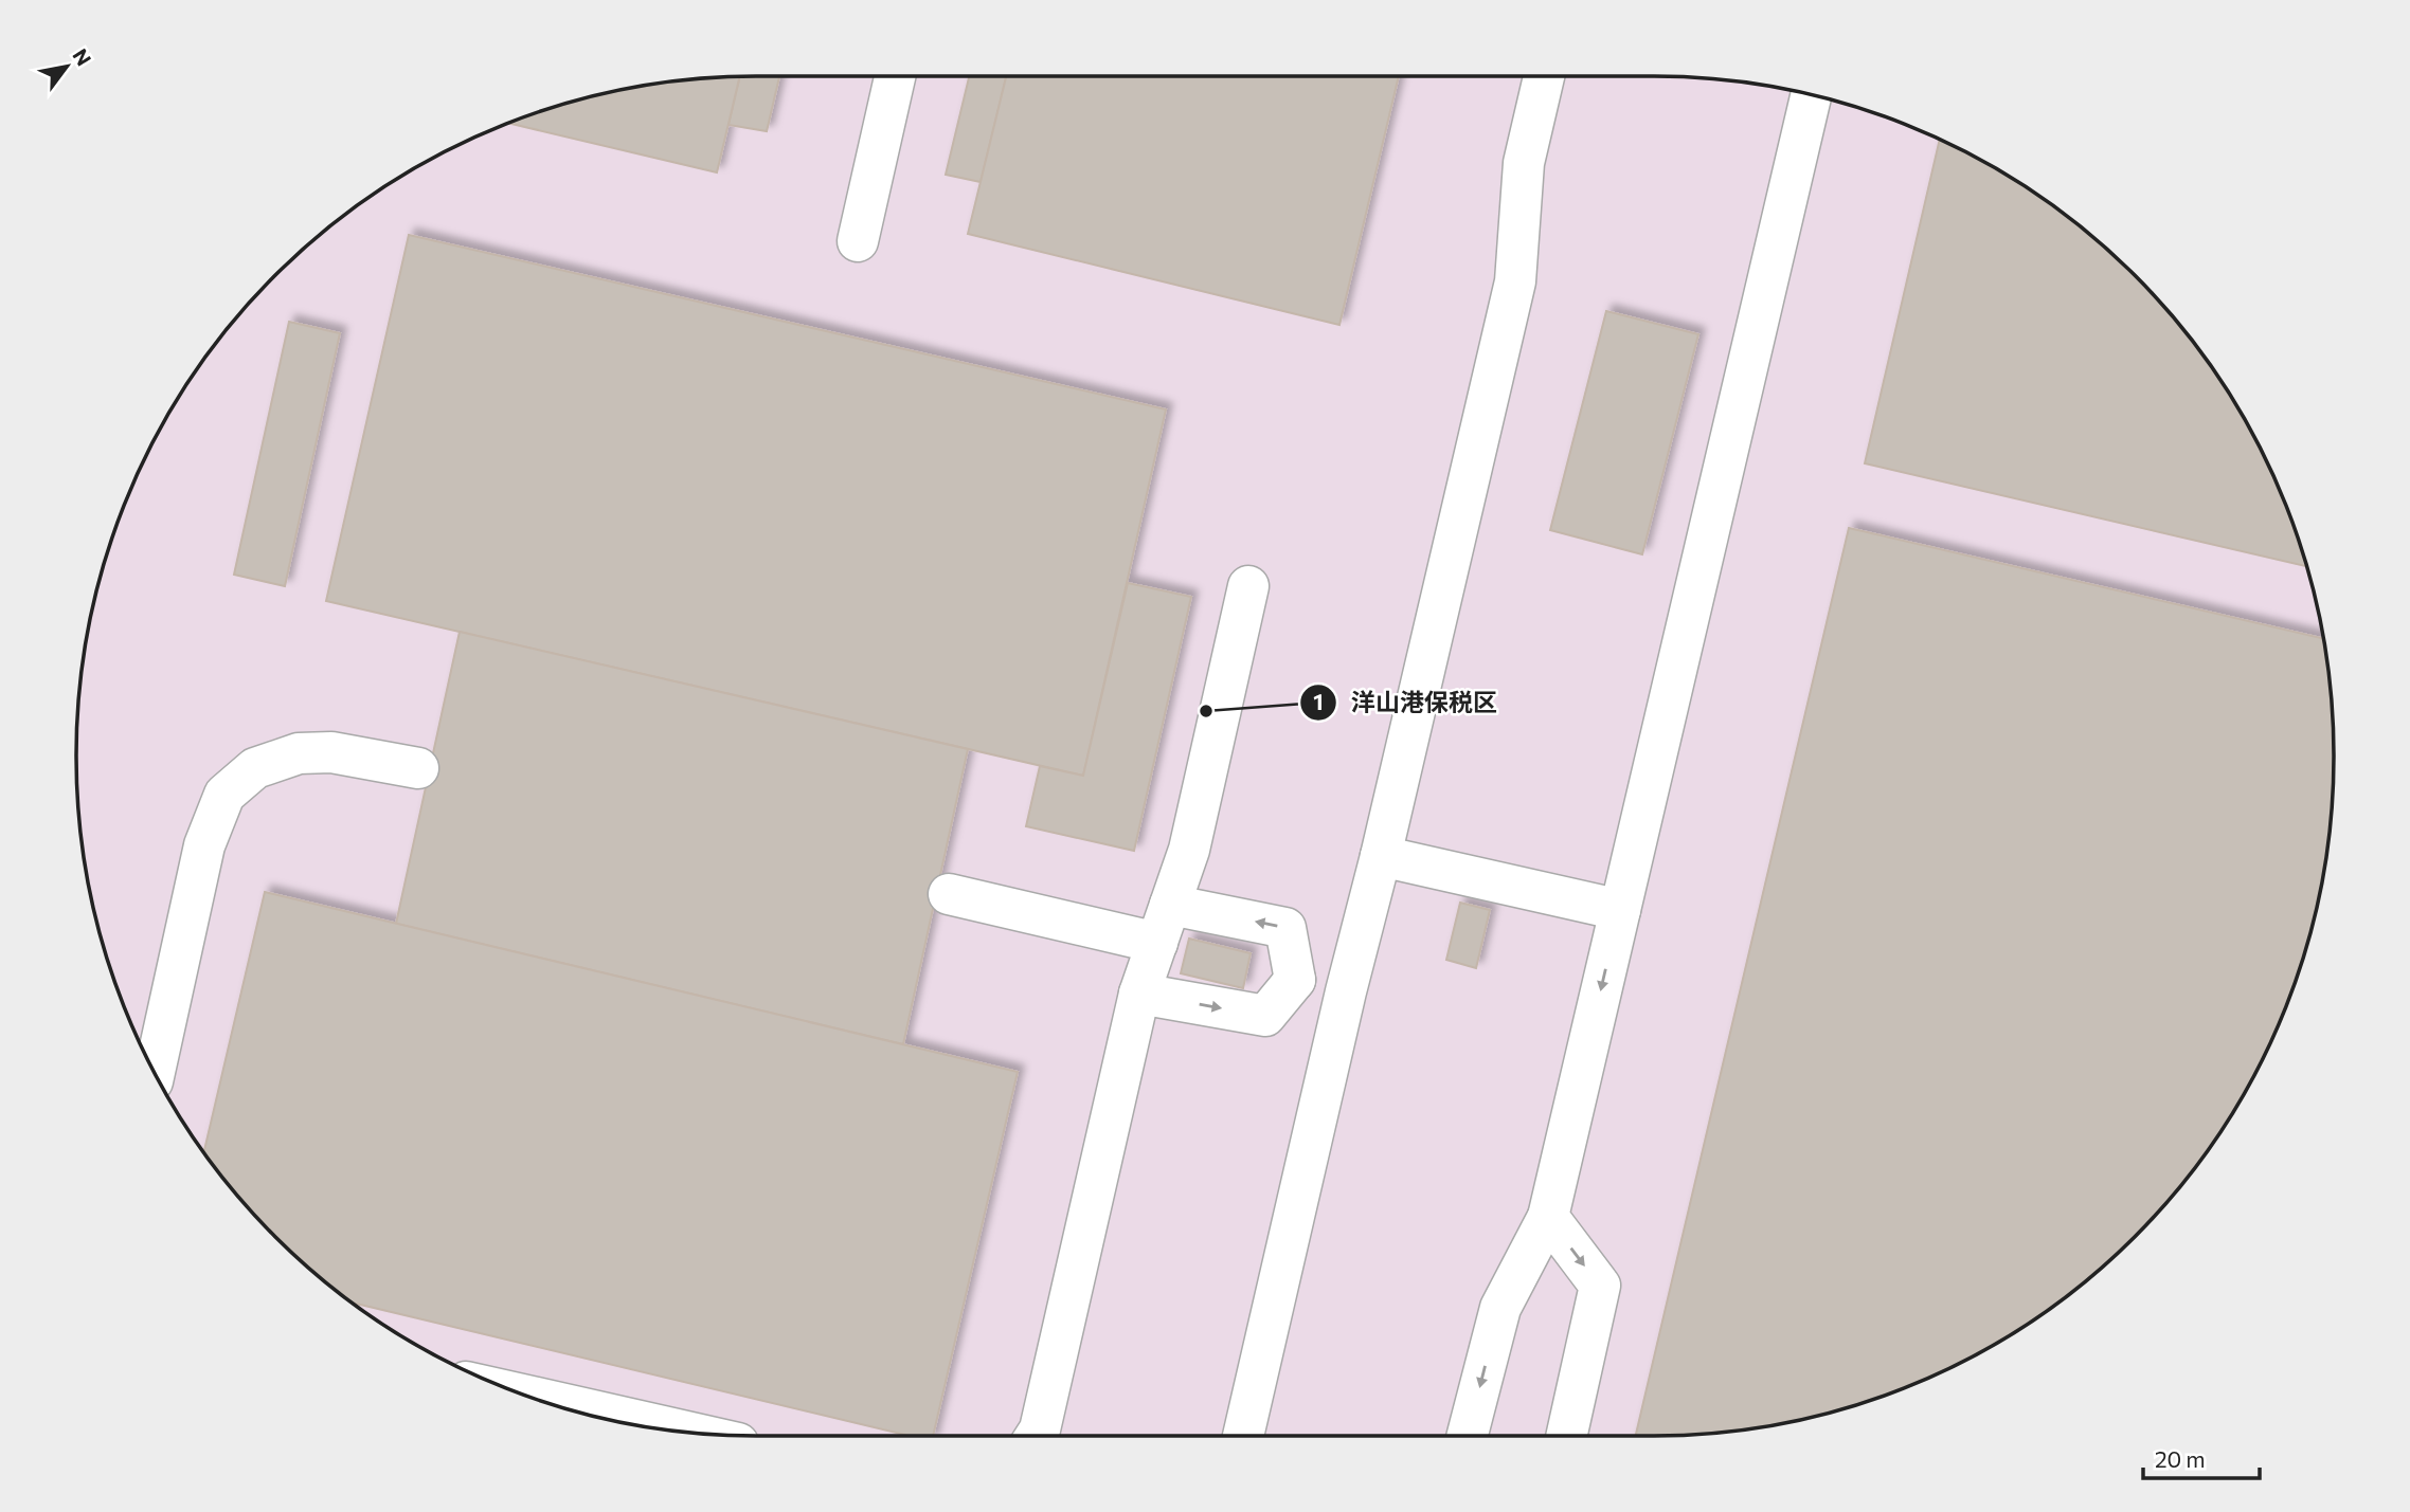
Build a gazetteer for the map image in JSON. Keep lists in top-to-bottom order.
{
  "places": ["洋山港保税区"],
  "scale_bar": "20 m",
  "north": "top right"
}
